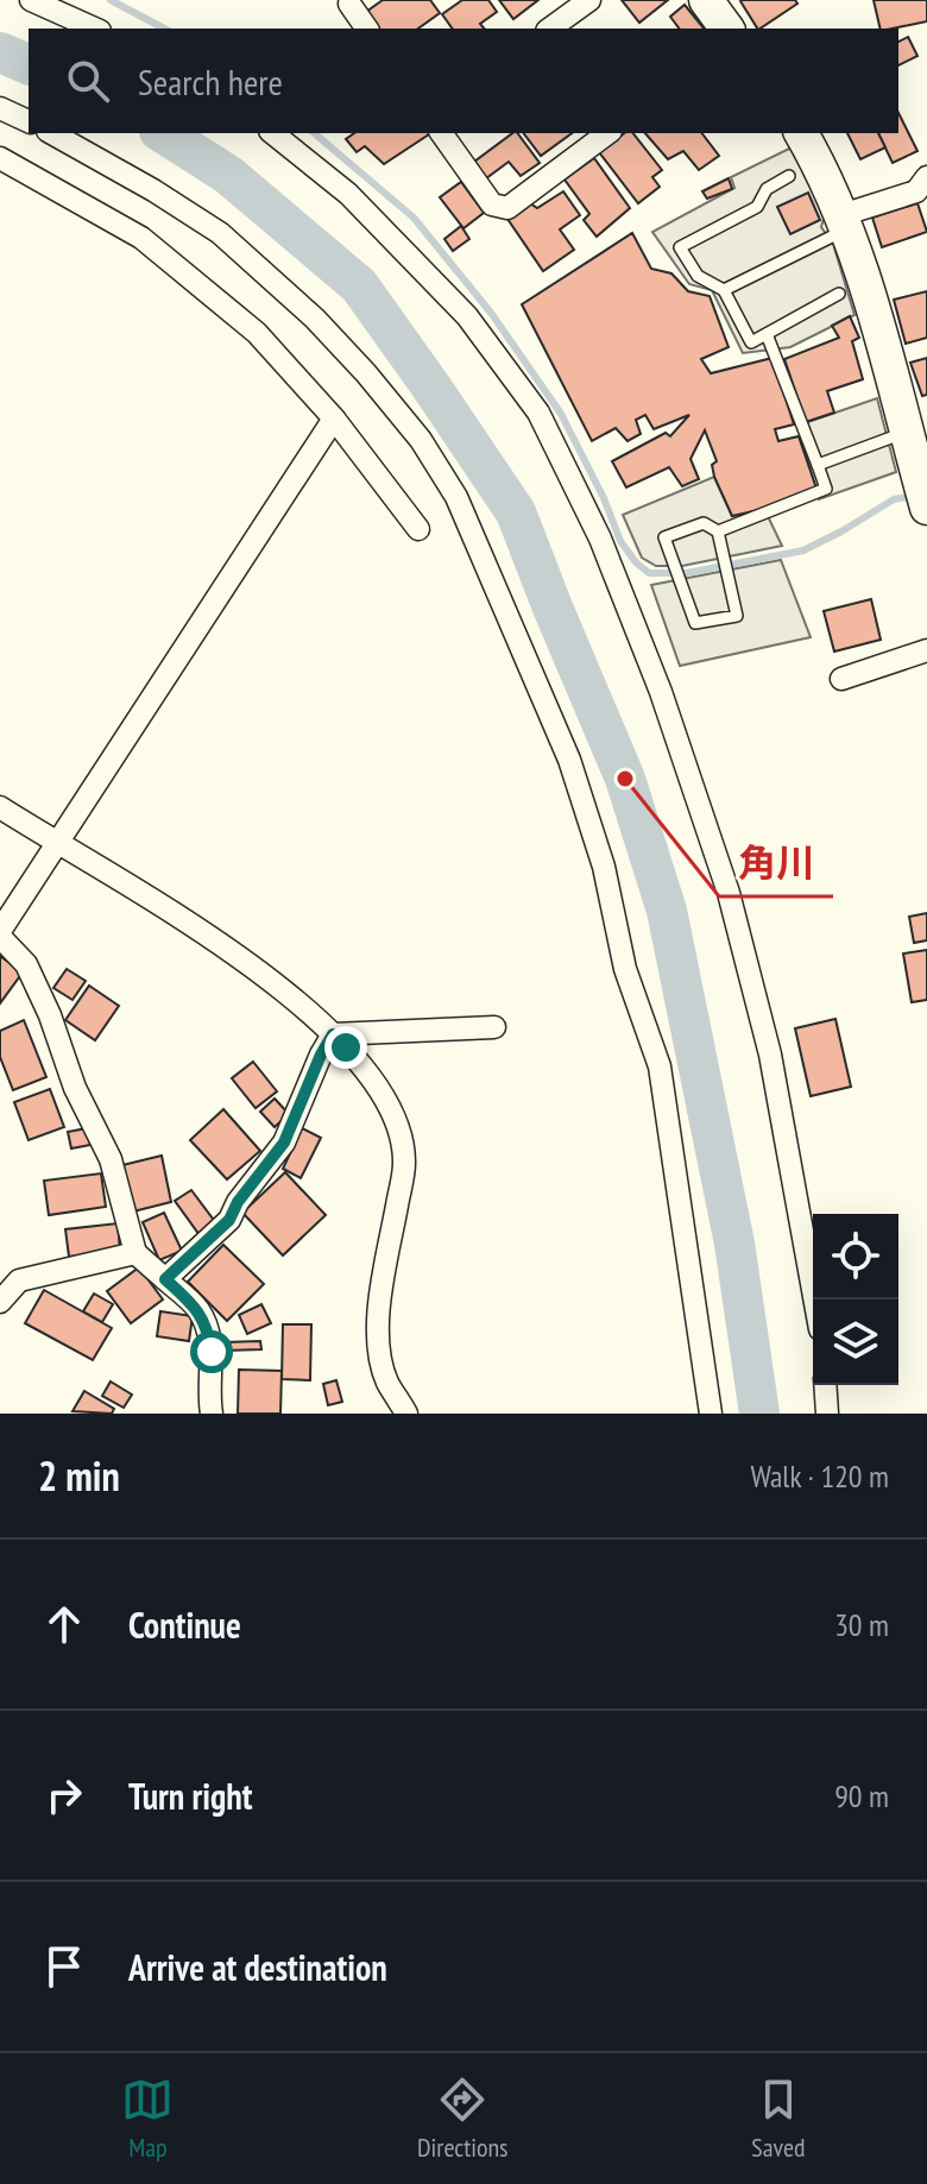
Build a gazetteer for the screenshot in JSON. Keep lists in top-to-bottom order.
{
  "places": ["角川"],
  "page": {
    "search": "Search here",
    "heading": ["2 min", "Walk · 120 m"],
    "list": [
      ["Continue", "30 m"],
      ["Turn right", "90 m"],
      "Arrive at destination"
    ],
    "nav": ["Map", "Directions", "Saved"]
  }
}
